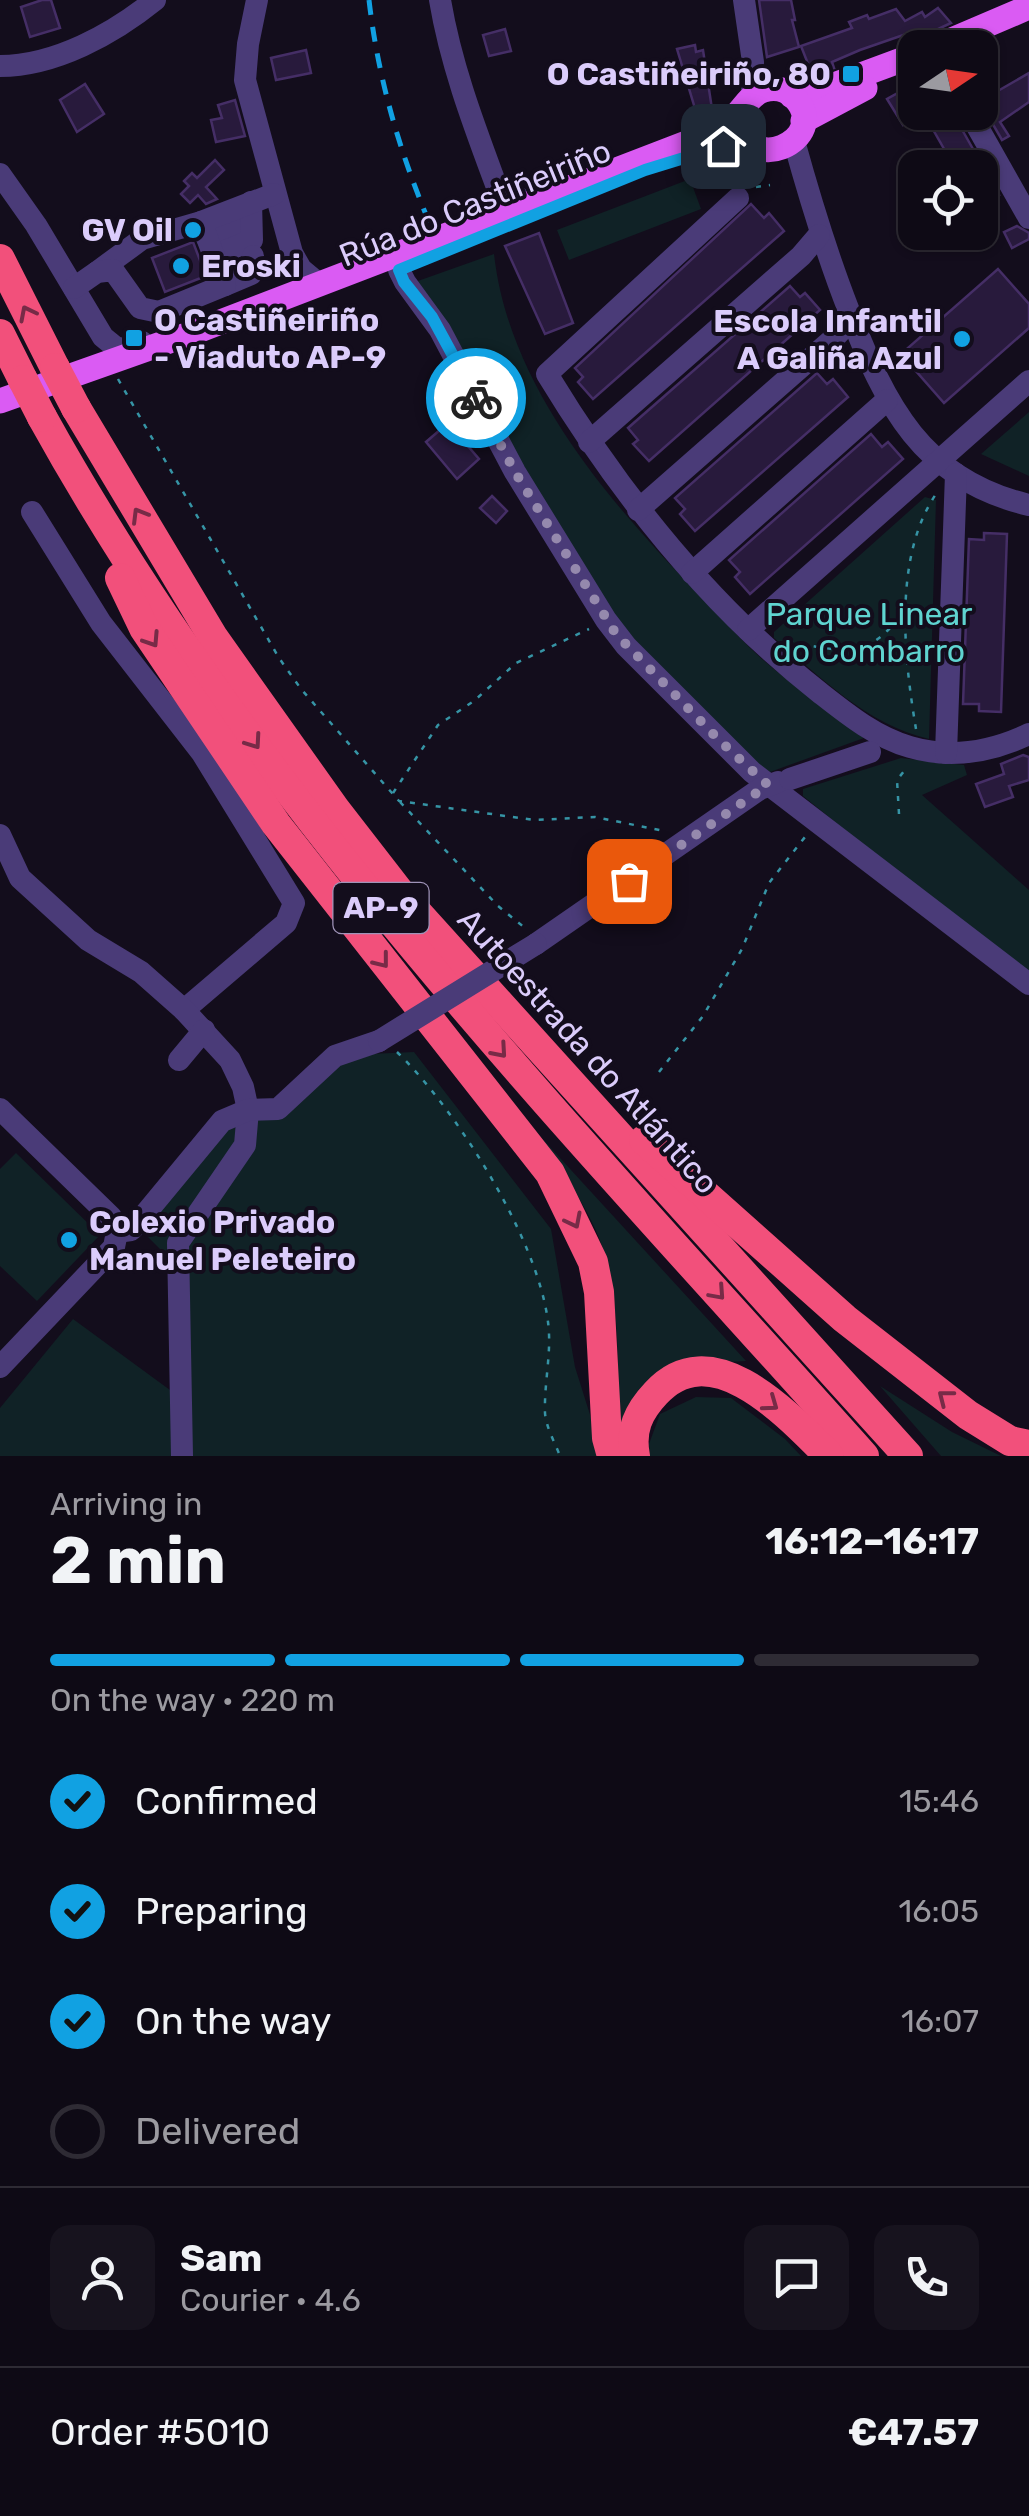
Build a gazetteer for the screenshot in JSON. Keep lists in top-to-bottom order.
{
  "streets": {
    "highway": ["AP-9", "Autoestrada do Atlántico"],
    "main road": ["Rúa do Castiñeiriño"]
  },
  "crossings": [
    ["Rúa do Castiñeiriño", "Autoestrada do Atlántico"]
  ],
  "parks": ["Parque Linear do Combarro"],
  "places": {
    "transit": ["O Castiñeiriño, 80", "O Castiñeiriño - Viaduto AP-9"],
    "other": [
      "GV Oil",
      "Eroski",
      "Escola Infantil A Galiña Azul",
      "Colexio Privado Manuel Peleteiro"
    ]
  },
  "north": "right",
  "page": {
    "heading": ["2 min", "Arriving in", "16:12–16:17"],
    "panel": [
      "Sam",
      "Courier · 4.6",
      "Order #5010",
      "€47.57"
    ],
    "bar": "On the way · 220 m",
    "list": [
      ["Confirmed", "15:46"],
      ["Preparing", "16:05"],
      ["On the way", "16:07"],
      "Delivered"
    ]
  }
}
